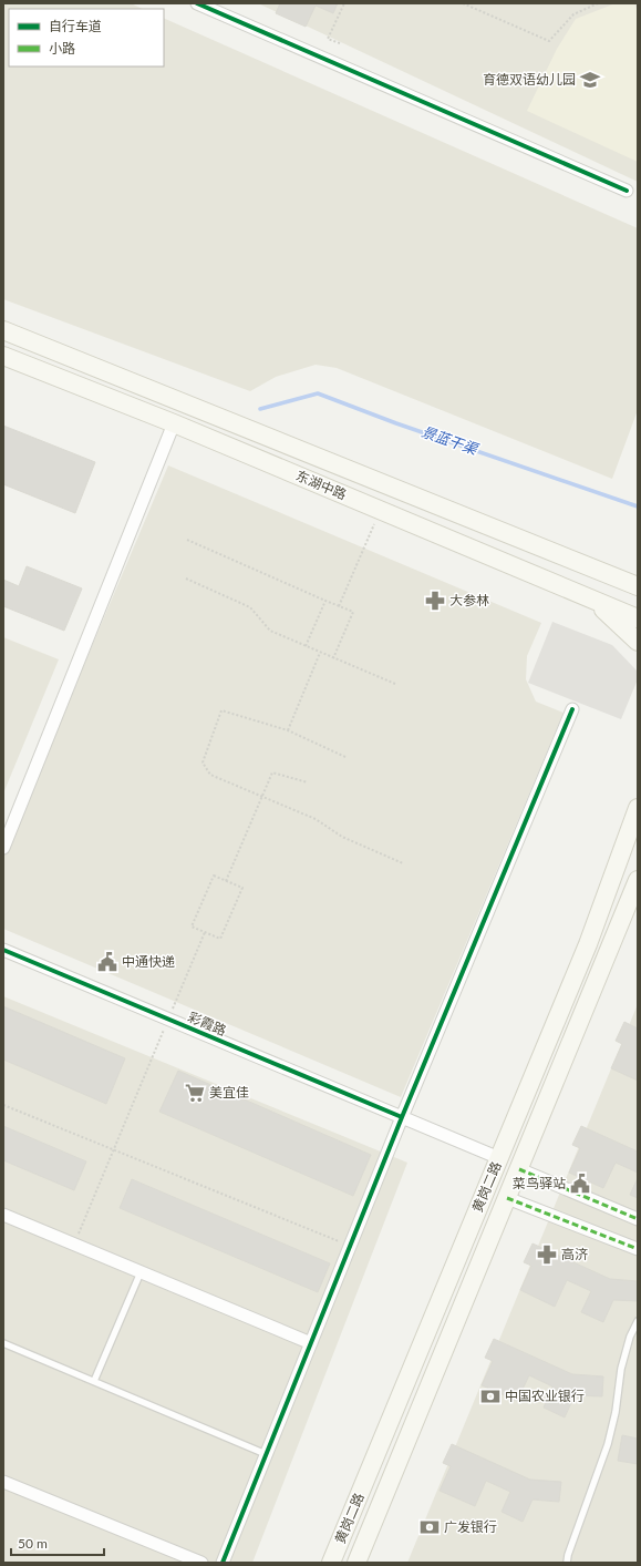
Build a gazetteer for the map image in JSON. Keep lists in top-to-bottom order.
{
  "streets": {
    "main road": ["东湖中路", "黄岗二路"],
    "street": ["彩霞路"]
  },
  "crossings": [
    ["彩霞路", "黄岗二路"]
  ],
  "water": ["景蓝干渠"],
  "places": {
    "school or university": ["育德双语幼儿园"],
    "pharmacy": ["大参林", "高济"],
    "public building": ["中通快递", "菜鸟驿站"],
    "supermarket": ["美宜佳"],
    "bank": ["中国农业银行", "广发银行"]
  },
  "legend": ["自行车道", "小路"],
  "scale_bar": "50 m"
}
